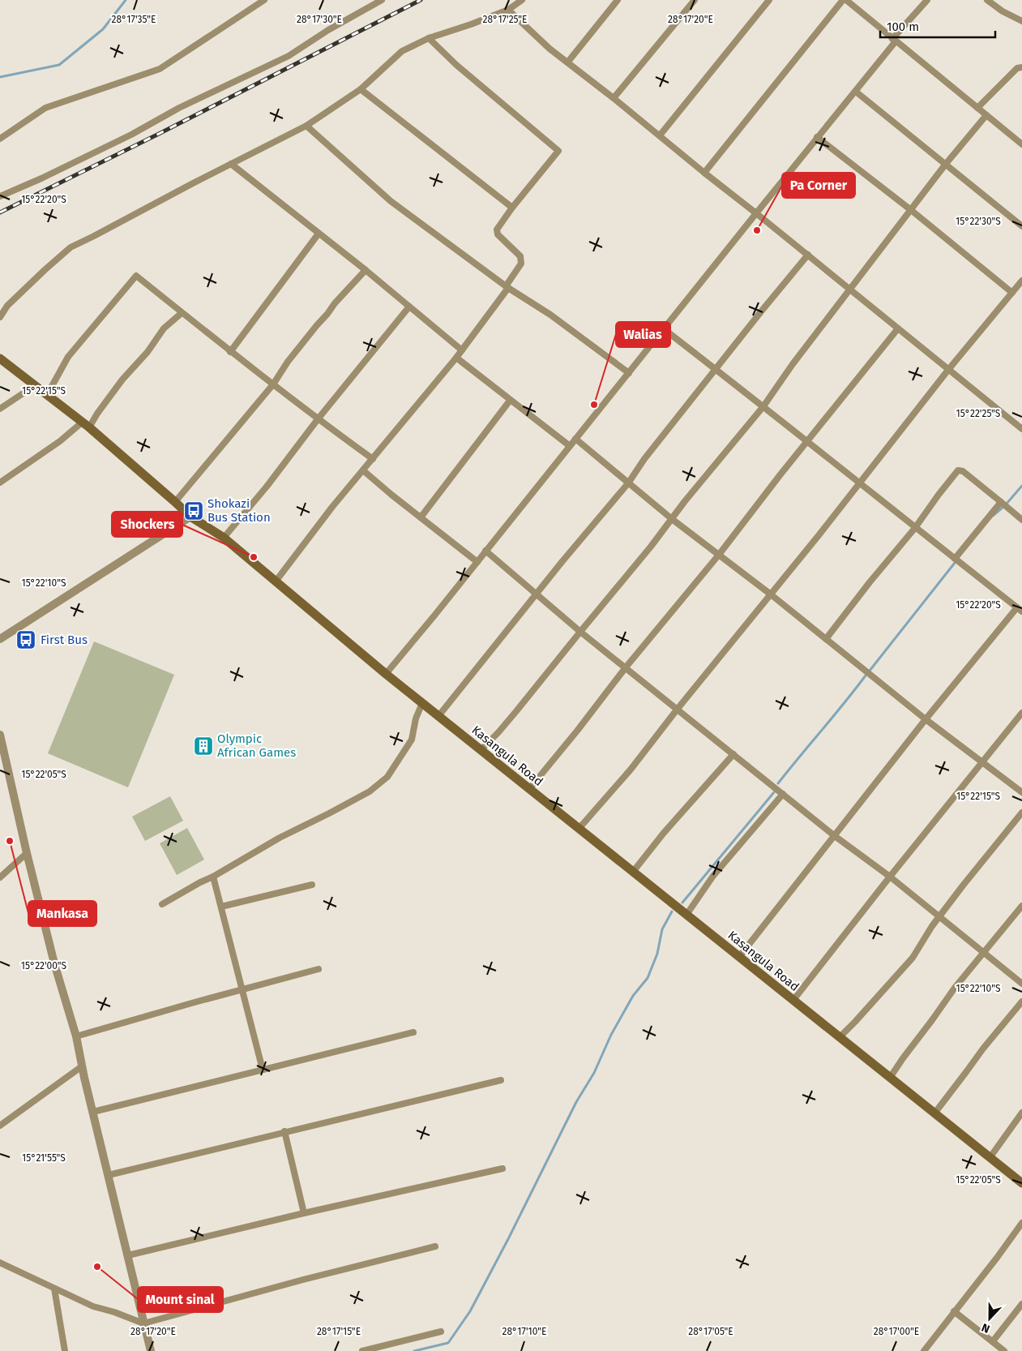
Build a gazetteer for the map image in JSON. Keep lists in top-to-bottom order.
{
  "streets": {
    "main road": ["Kasangula Road"]
  },
  "places": {
    "other": [
      "Pa Corner",
      "Walias",
      "Shockers",
      "Mankasa",
      "Mount sinal"
    ],
    "bus stop": ["Shokazi Bus Station", "First Bus"],
    "building": ["Olympic African Games"]
  },
  "scale_bar": "100 m",
  "north": "bottom",
  "coordinates": [
    "28°17'35\"E",
    "28°17'25\"E",
    "28°17'30\"E",
    "28°17'20\"E",
    "15°22'20\"S",
    "15°22'30\"S",
    "15°22'15\"S",
    "15°22'25\"S",
    "15°22'10\"S",
    "15°22'05\"S",
    "15°22'00\"S",
    "15°21'55\"S",
    "28°17'15\"E",
    "28°17'10\"E",
    "28°17'05\"E",
    "28°17'00\"E"
  ]
}
